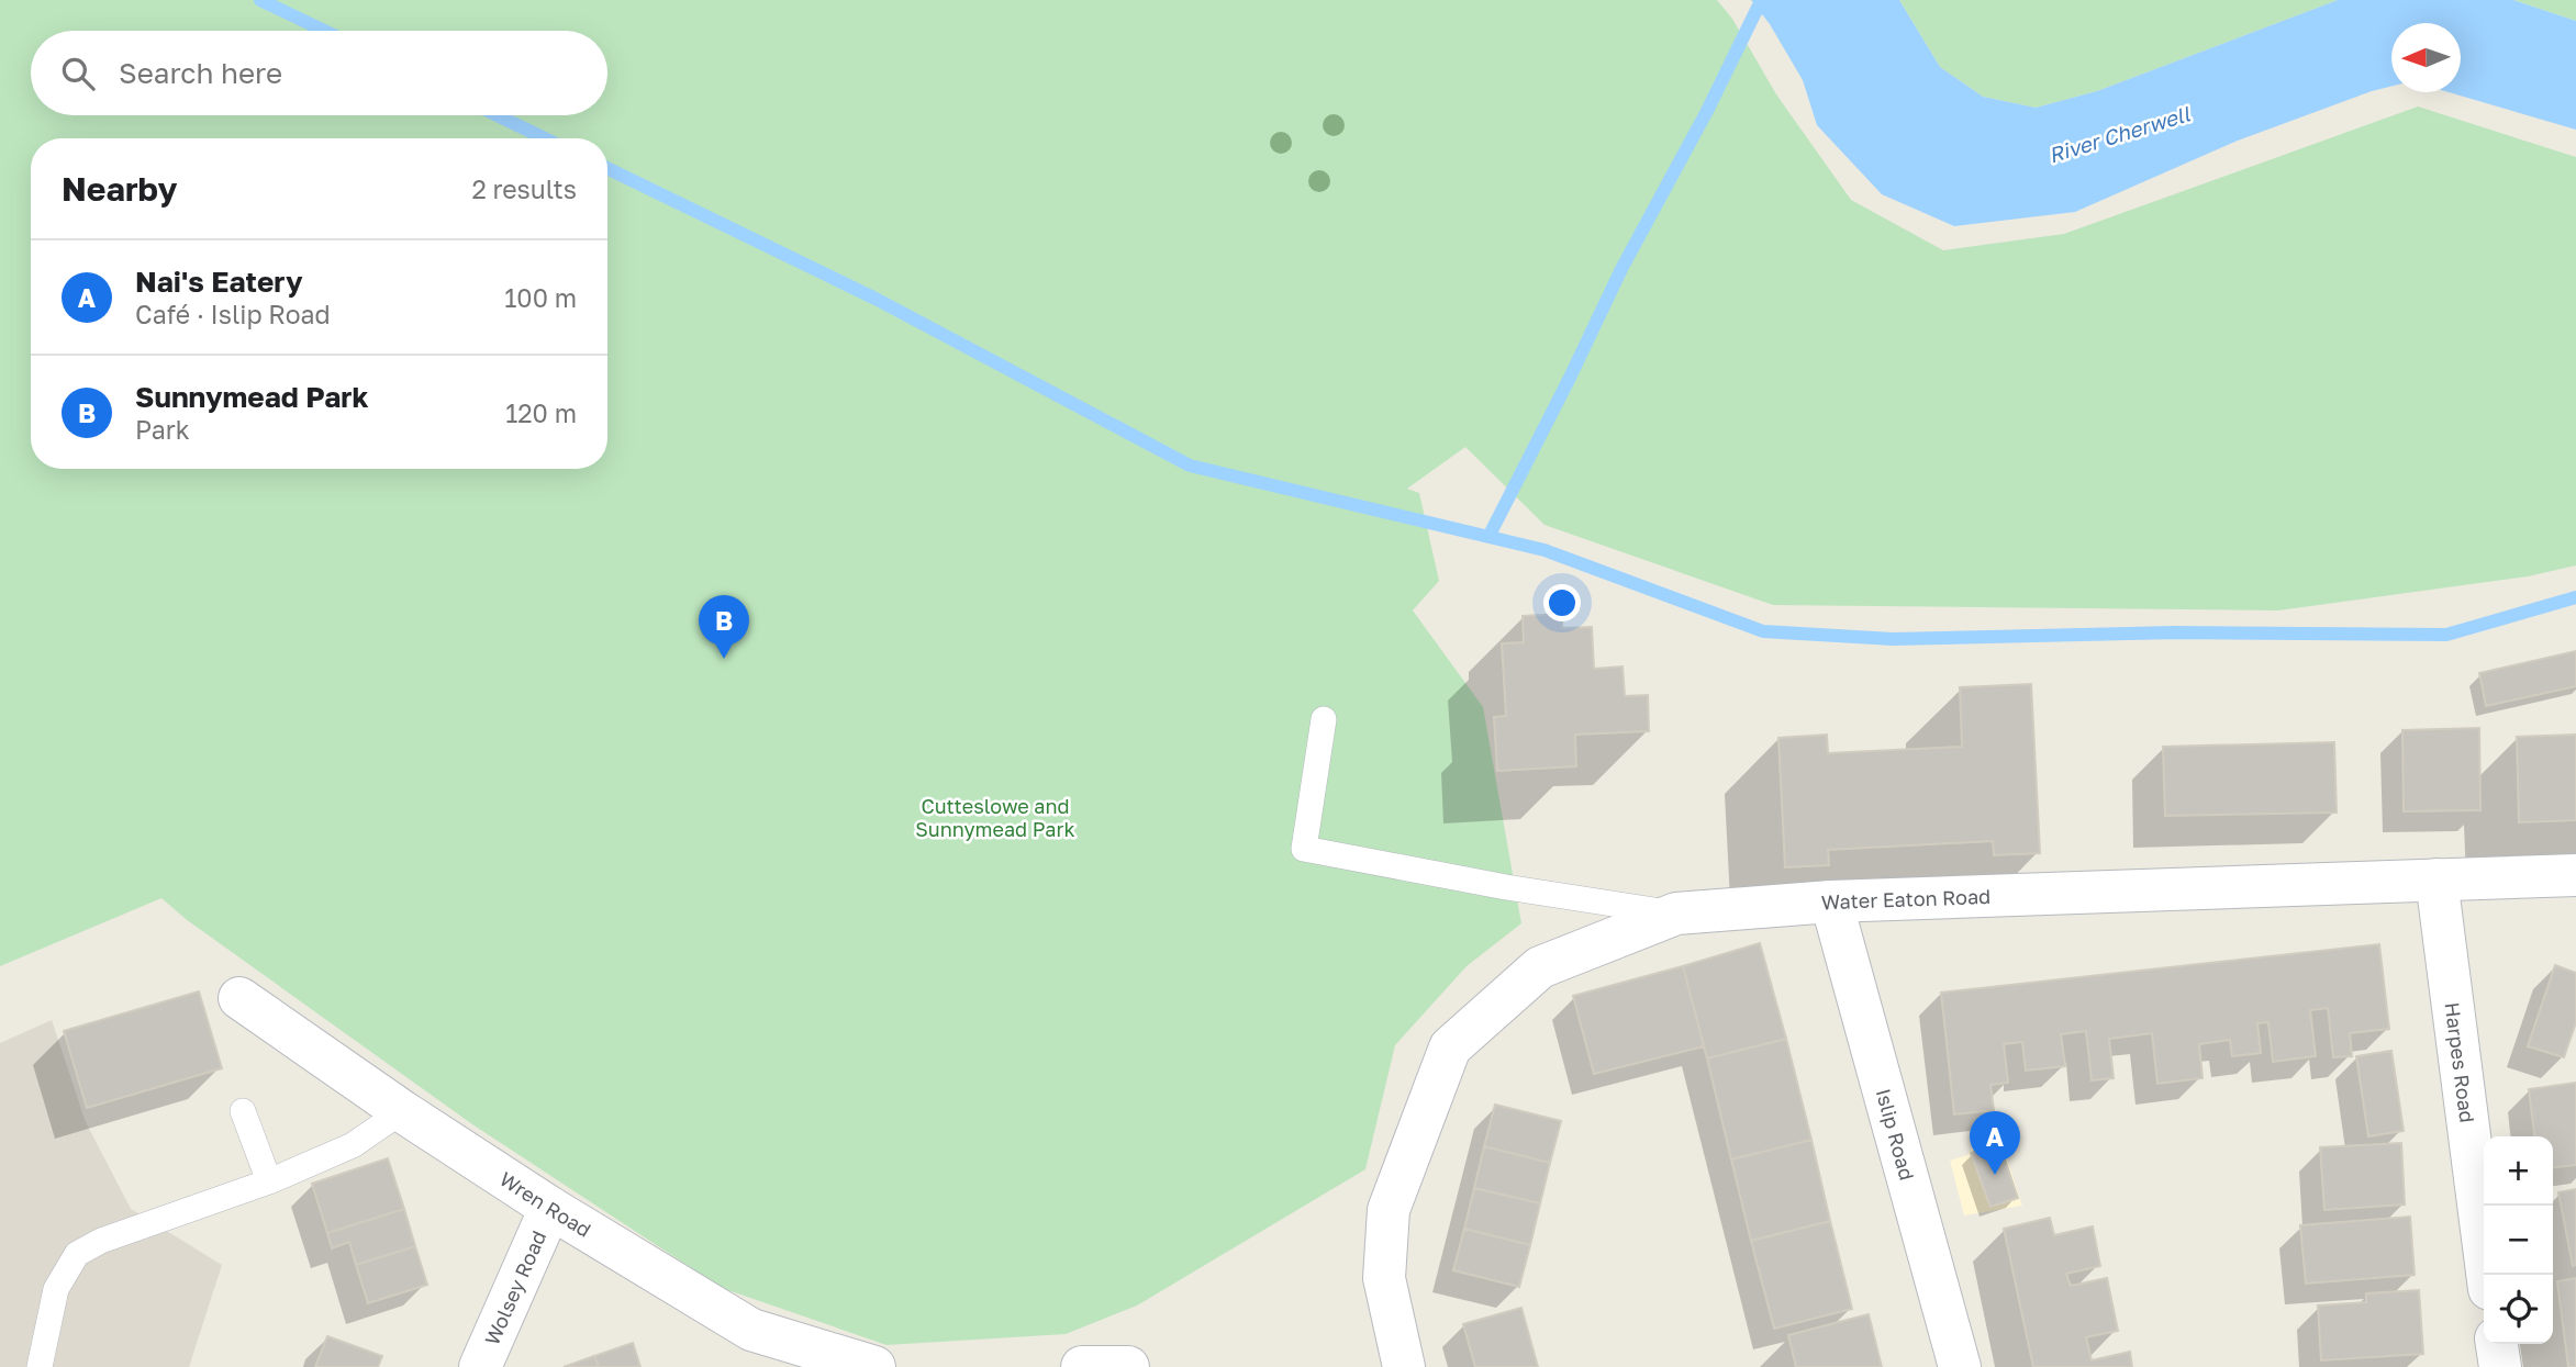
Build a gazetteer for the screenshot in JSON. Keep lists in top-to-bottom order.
{
  "streets": {
    "street": [
      "Water Eaton Road",
      "Harpes Road",
      "Islip Road",
      "Wren Road",
      "Wolsey Road"
    ]
  },
  "crossings": [
    ["Water Eaton Road", "Harpes Road"],
    ["Water Eaton Road", "Islip Road"],
    ["Wren Road", "Wolsey Road"]
  ],
  "water": ["River Cherwell"],
  "parks": ["Cutteslowe and Sunnymead Park"],
  "north": "left",
  "page": {
    "search": "Search here",
    "heading": ["Nearby", "2 results"],
    "list": [
      {
        "mark": "A",
        "name": "Nai's Eatery",
        "note": "Café · Islip Road",
        "value": "100 m"
      },
      {
        "mark": "B",
        "name": "Sunnymead Park",
        "note": "Park",
        "value": "120 m"
      }
    ],
    "pins": ["B", "A"],
    "map_buttons": ["+", "−"]
  }
}
